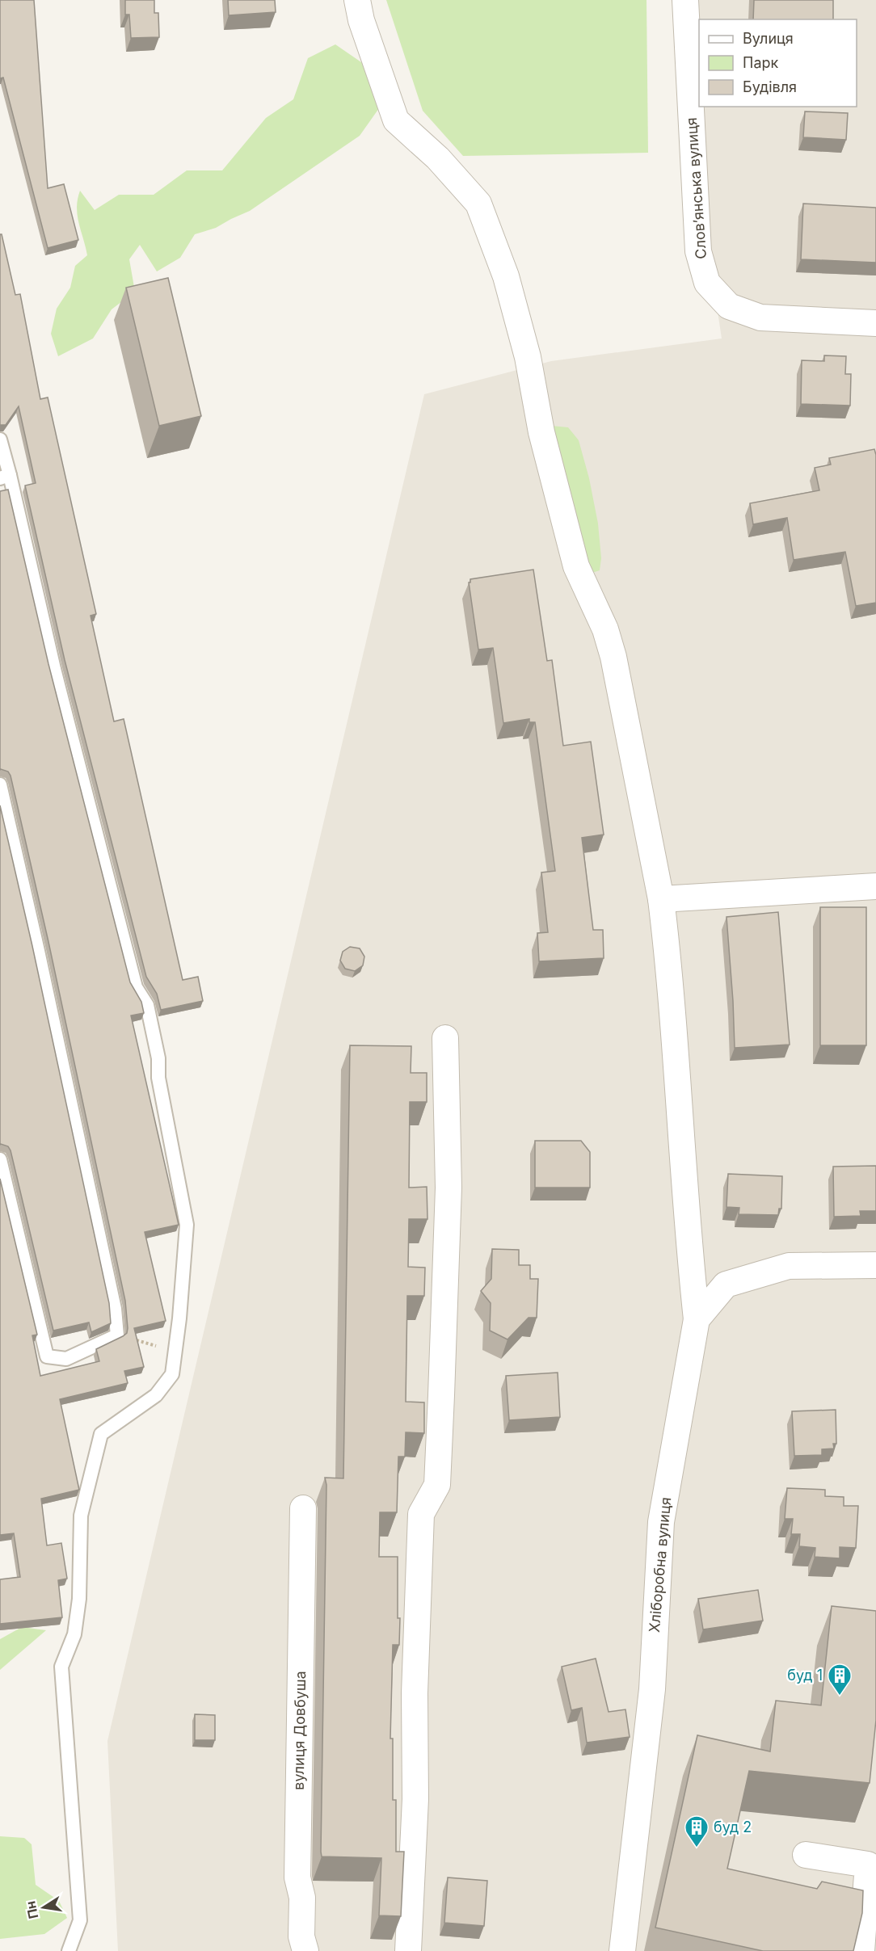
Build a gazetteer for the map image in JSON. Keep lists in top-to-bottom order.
{
  "streets": {
    "street": ["Словʼянська вулиця", "Хліборобна вулиця", "вулиця Довбуша"]
  },
  "places": {
    "building": ["буд 1", "буд 2"]
  },
  "legend": ["Вулиця", "Парк", "Будівля"],
  "north": "left"
}
